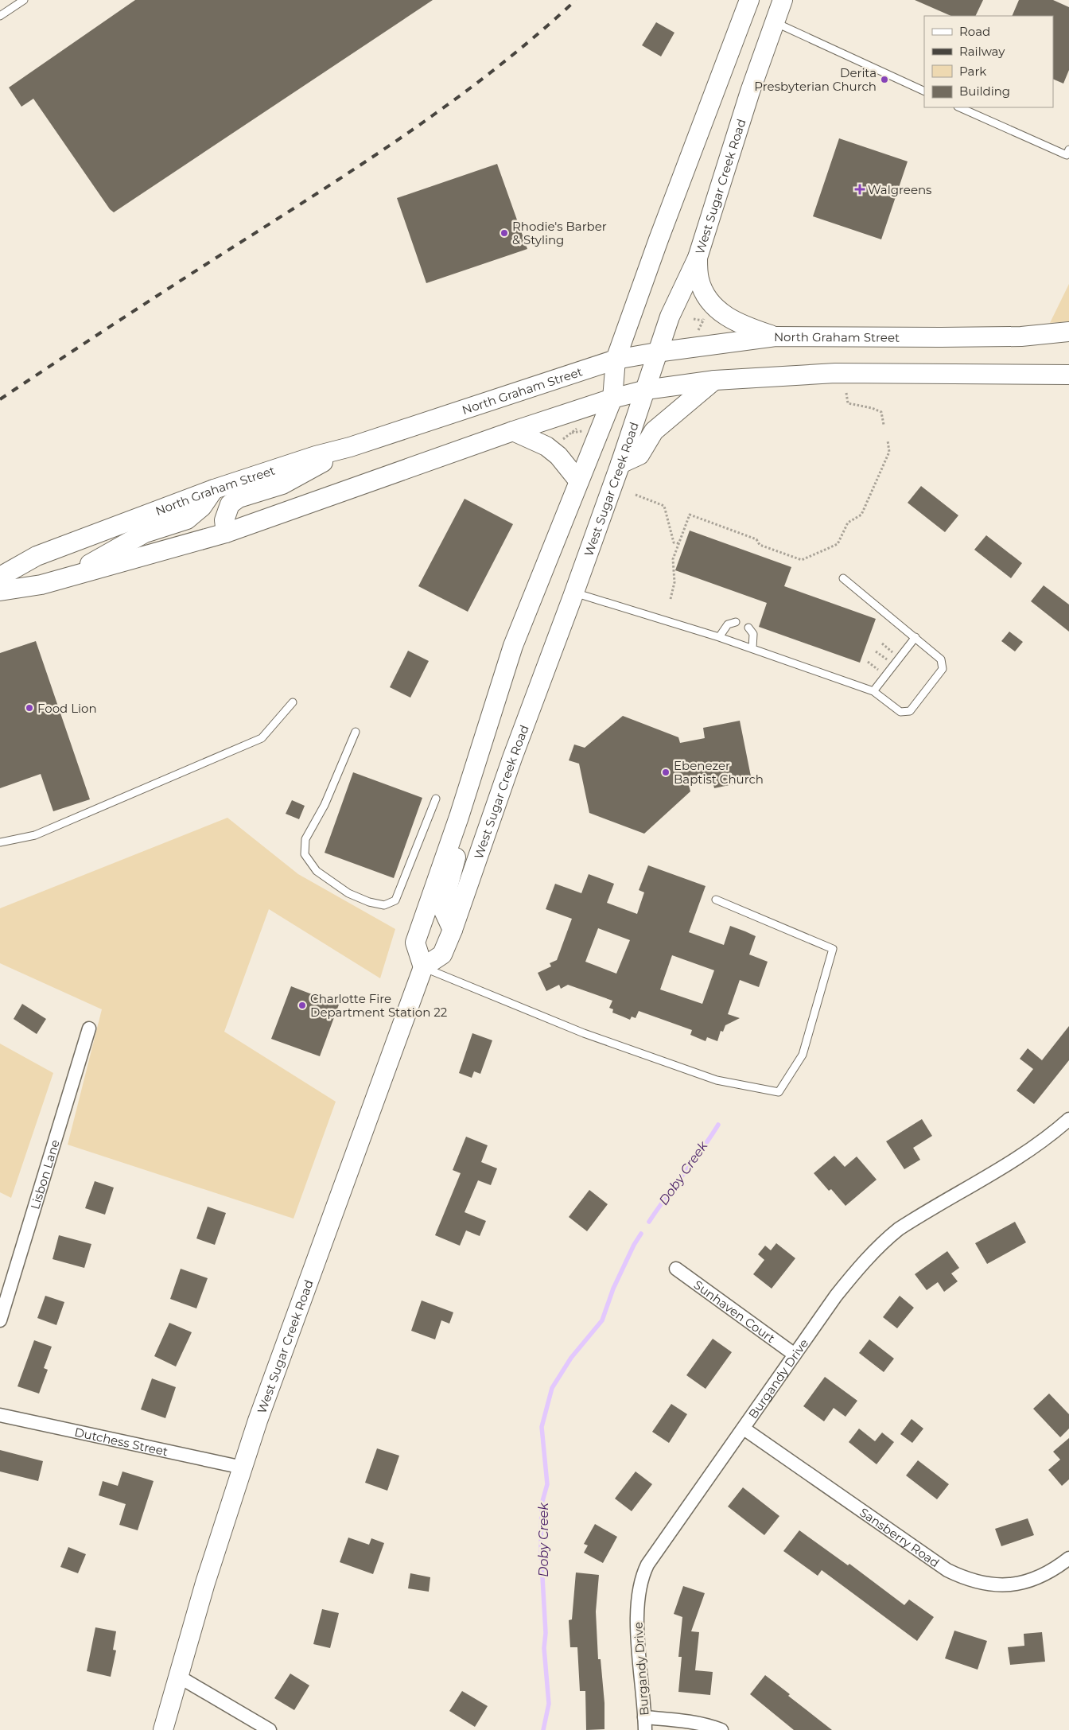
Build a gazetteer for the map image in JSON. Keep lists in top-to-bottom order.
{
  "streets": {
    "main road": ["West Sugar Creek Road", "North Graham Street"],
    "street": [
      "Lisbon Lane",
      "Sunhaven Court",
      "Burgandy Drive",
      "Dutchess Street",
      "Sansberry Road"
    ]
  },
  "crossings": [
    ["West Sugar Creek Road", "North Graham Street"],
    ["West Sugar Creek Road", "Dutchess Street"],
    ["Sunhaven Court", "Burgandy Drive"],
    ["Burgandy Drive", "Sansberry Road"]
  ],
  "water": ["Doby Creek"],
  "places": {
    "other": [
      "Derita Presbyterian Church",
      "Rhodie's Barber & Styling",
      "Food Lion",
      "Ebenezer Baptist Church",
      "Charlotte Fire Department Station 22"
    ],
    "health": ["Walgreens"]
  },
  "legend": [
    "Road",
    "Railway",
    "Park",
    "Building"
  ]
}
